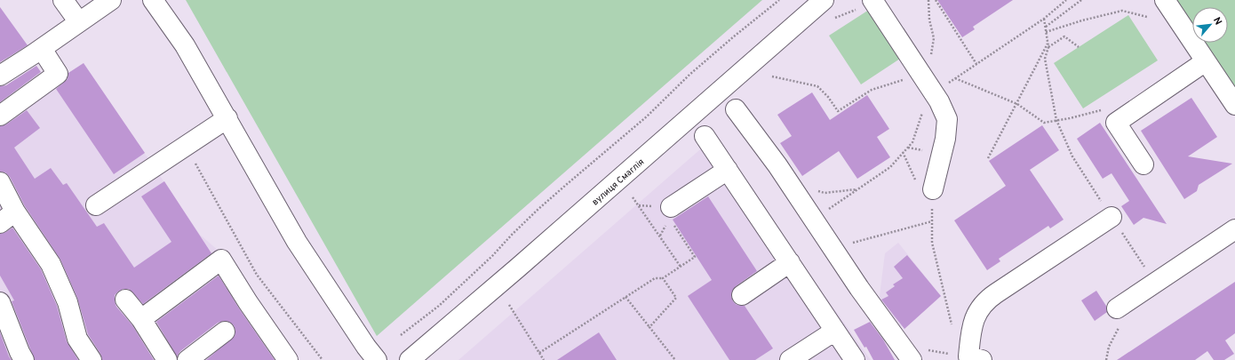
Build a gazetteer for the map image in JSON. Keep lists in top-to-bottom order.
{
  "streets": {
    "street": ["вулиця Смаглія"]
  },
  "north": "top right"
}
